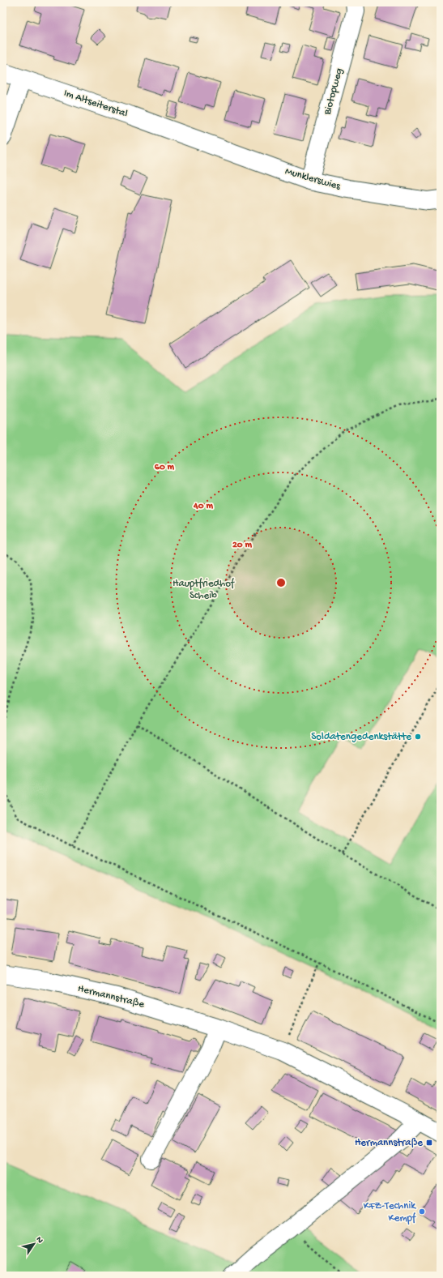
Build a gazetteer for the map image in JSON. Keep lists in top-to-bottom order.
{
  "streets": {
    "street": [
      "Biotopweg",
      "Im Altseiterstal",
      "Munklerswies",
      "Hermannstraße"
    ]
  },
  "crossings": [
    ["Biotopweg", "Munklerswies"],
    ["Im Altseiterstal", "Munklerswies"]
  ],
  "parks": ["Hauptfriedhof Scheib"],
  "places": {
    "other": ["Soldatengedenkstätte", "KFZ-Technik Kempf"],
    "transit": ["Hermannstraße"]
  },
  "north": "top right",
  "rings": ["60 m", "40 m", "20 m"]
}
